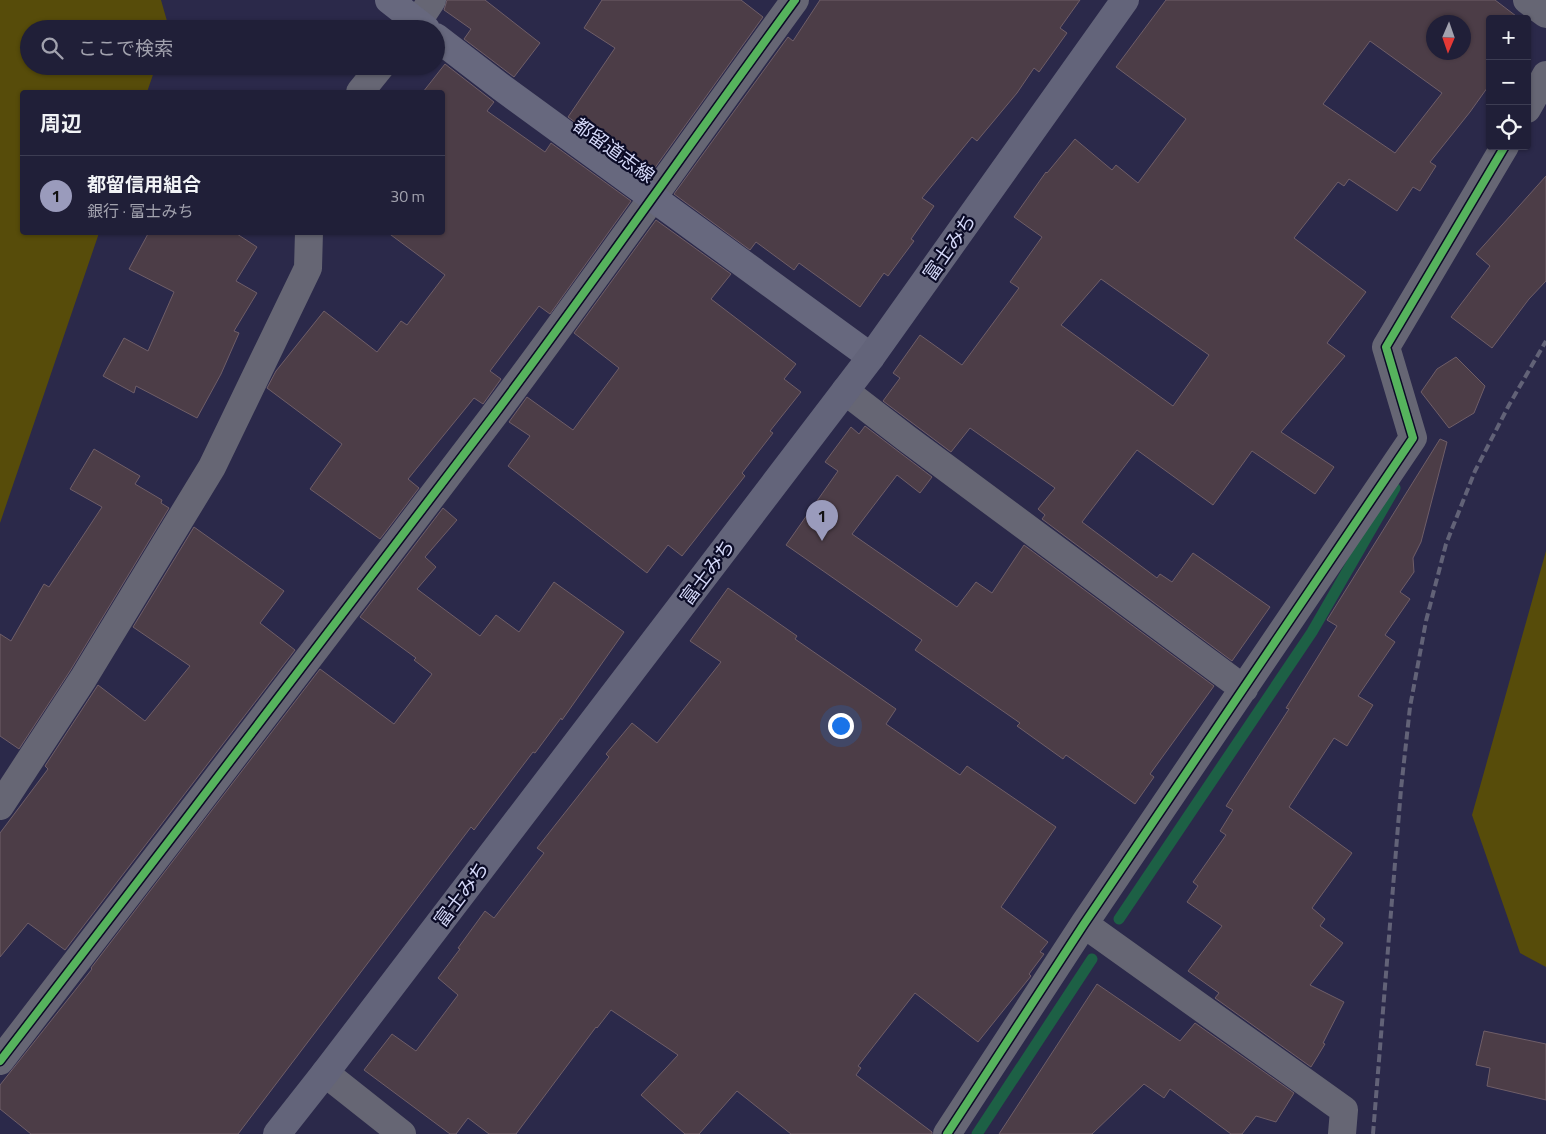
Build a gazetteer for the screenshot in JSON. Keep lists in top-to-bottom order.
{
  "streets": {
    "highway": ["富士みち"],
    "main road": ["都留道志線"]
  },
  "crossings": [
    ["都留道志線", "富士みち"]
  ],
  "north": "bottom",
  "page": {
    "map_buttons": ["+", "−"],
    "search": "ここで検索",
    "heading": "周辺",
    "list": [
      {
        "mark": "1",
        "name": "都留信用組合",
        "note": "銀行 · 富士みち",
        "value": "30 m"
      }
    ],
    "pins": "1"
  }
}
